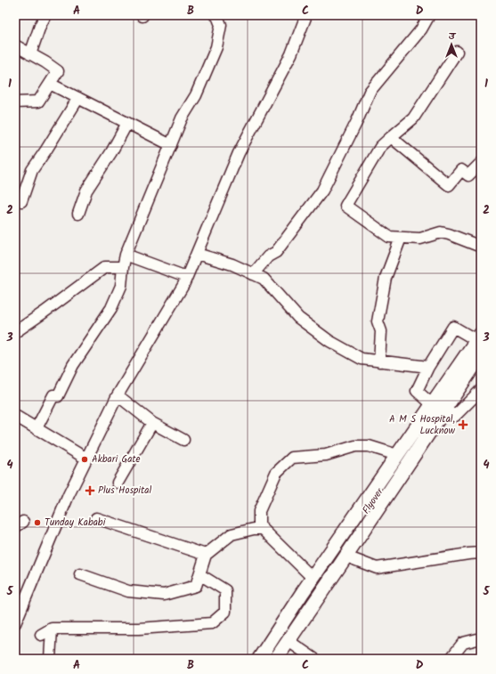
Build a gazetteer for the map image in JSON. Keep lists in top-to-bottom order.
{
  "streets": {
    "main road": ["Flyover"]
  },
  "places": {
    "health": ["A M S Hospital, Lucknow", "Plus Hospital"],
    "other": ["Akbari Gate", "Tunday Kababi"]
  },
  "north": "top",
  "grid": {
    "columns": [
      "A",
      "B",
      "C",
      "D"
    ],
    "rows": [
      "1",
      "2",
      "3",
      "4",
      "5"
    ]
  }
}
